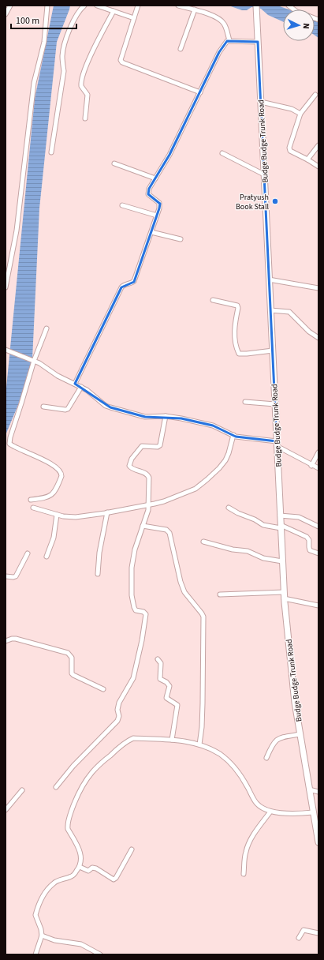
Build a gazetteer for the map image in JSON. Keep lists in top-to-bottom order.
{
  "streets": {
    "main road": ["Budge Budge Trunk Road"]
  },
  "places": ["Pratyush Book Stall"],
  "scale_bar": "100 m",
  "north": "right"
}
